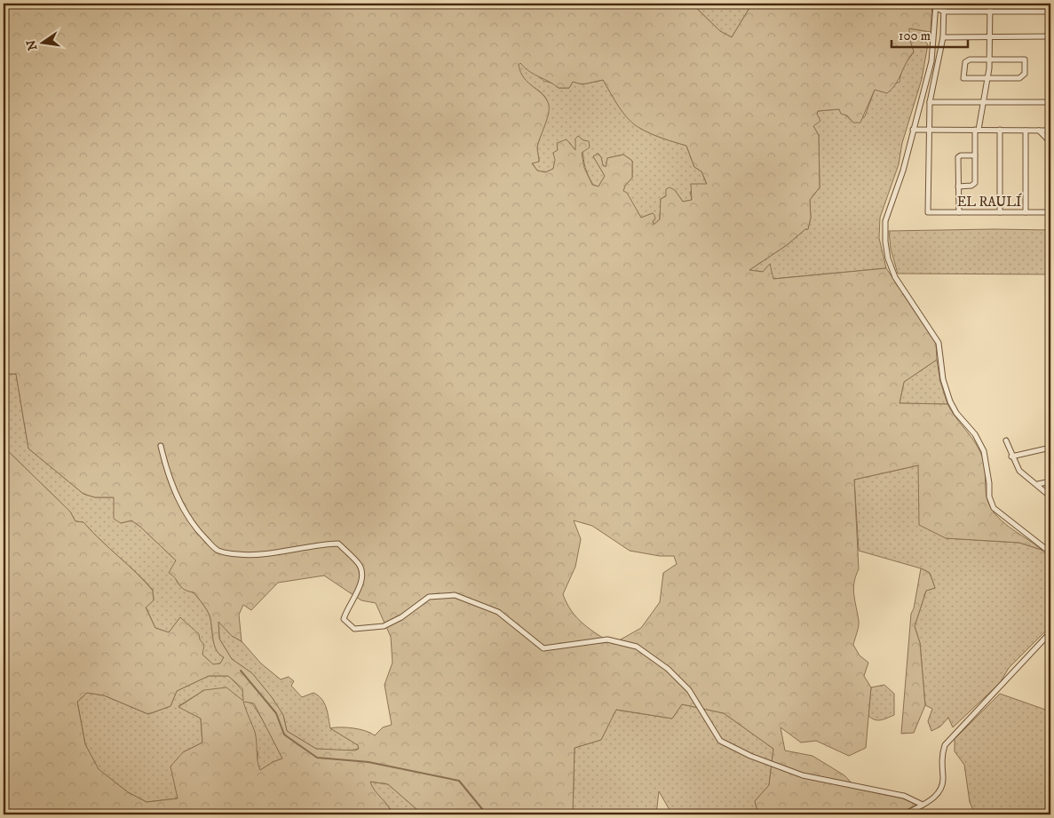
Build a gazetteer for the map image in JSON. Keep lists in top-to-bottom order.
{
  "streets": {
    "street": ["EL RAULÍ"]
  },
  "scale_bar": "100 m",
  "north": "left"
}
